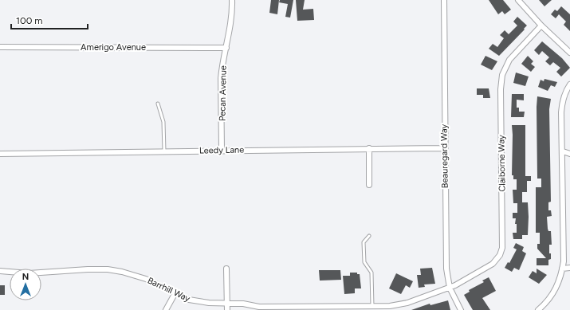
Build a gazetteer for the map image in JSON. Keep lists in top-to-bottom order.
{
  "streets": {
    "street": [
      "Amerigo Avenue",
      "Pecan Avenue",
      "Leedy Lane",
      "Beauregard Way",
      "Claiborne Way",
      "Barrhill Way"
    ]
  },
  "crossings": [
    ["Amerigo Avenue", "Pecan Avenue"],
    ["Pecan Avenue", "Leedy Lane"],
    ["Leedy Lane", "Beauregard Way"],
    ["Beauregard Way", "Claiborne Way"],
    ["Beauregard Way", "Barrhill Way"],
    ["Claiborne Way", "Barrhill Way"]
  ],
  "scale_bar": "100 m",
  "north": "top"
}
